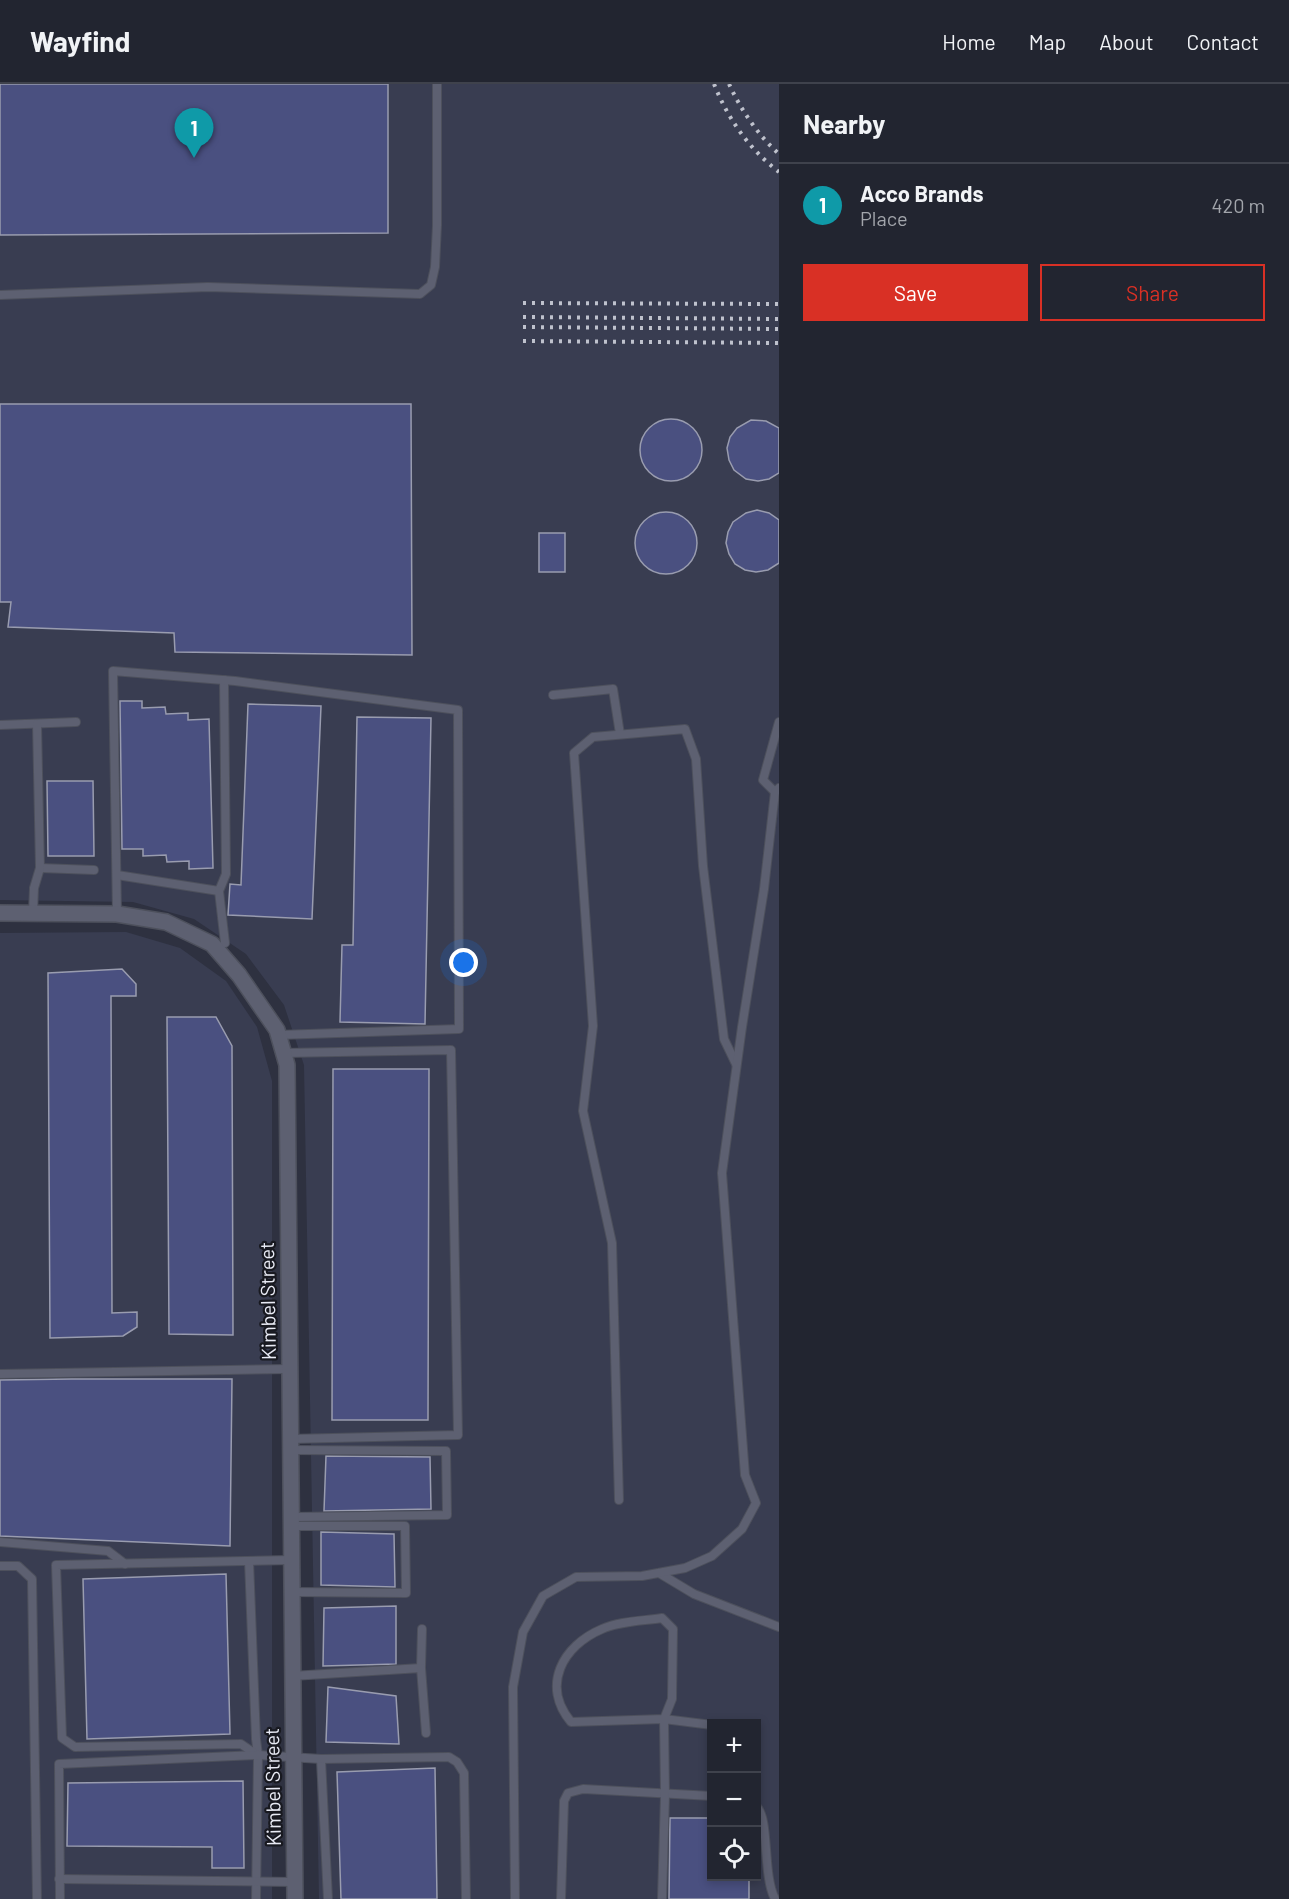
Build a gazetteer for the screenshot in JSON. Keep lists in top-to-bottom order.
{
  "streets": {
    "street": ["Kimbel Street"]
  },
  "page": {
    "header": "Wayfind",
    "nav": [
      "Home",
      "Map",
      "About",
      "Contact"
    ],
    "heading": "Nearby",
    "pins": "1",
    "list": [
      {
        "mark": "1",
        "name": "Acco Brands",
        "note": "Place",
        "value": "420 m"
      }
    ],
    "buttons": ["Save", "Share"],
    "map_buttons": ["+", "−"]
  }
}
